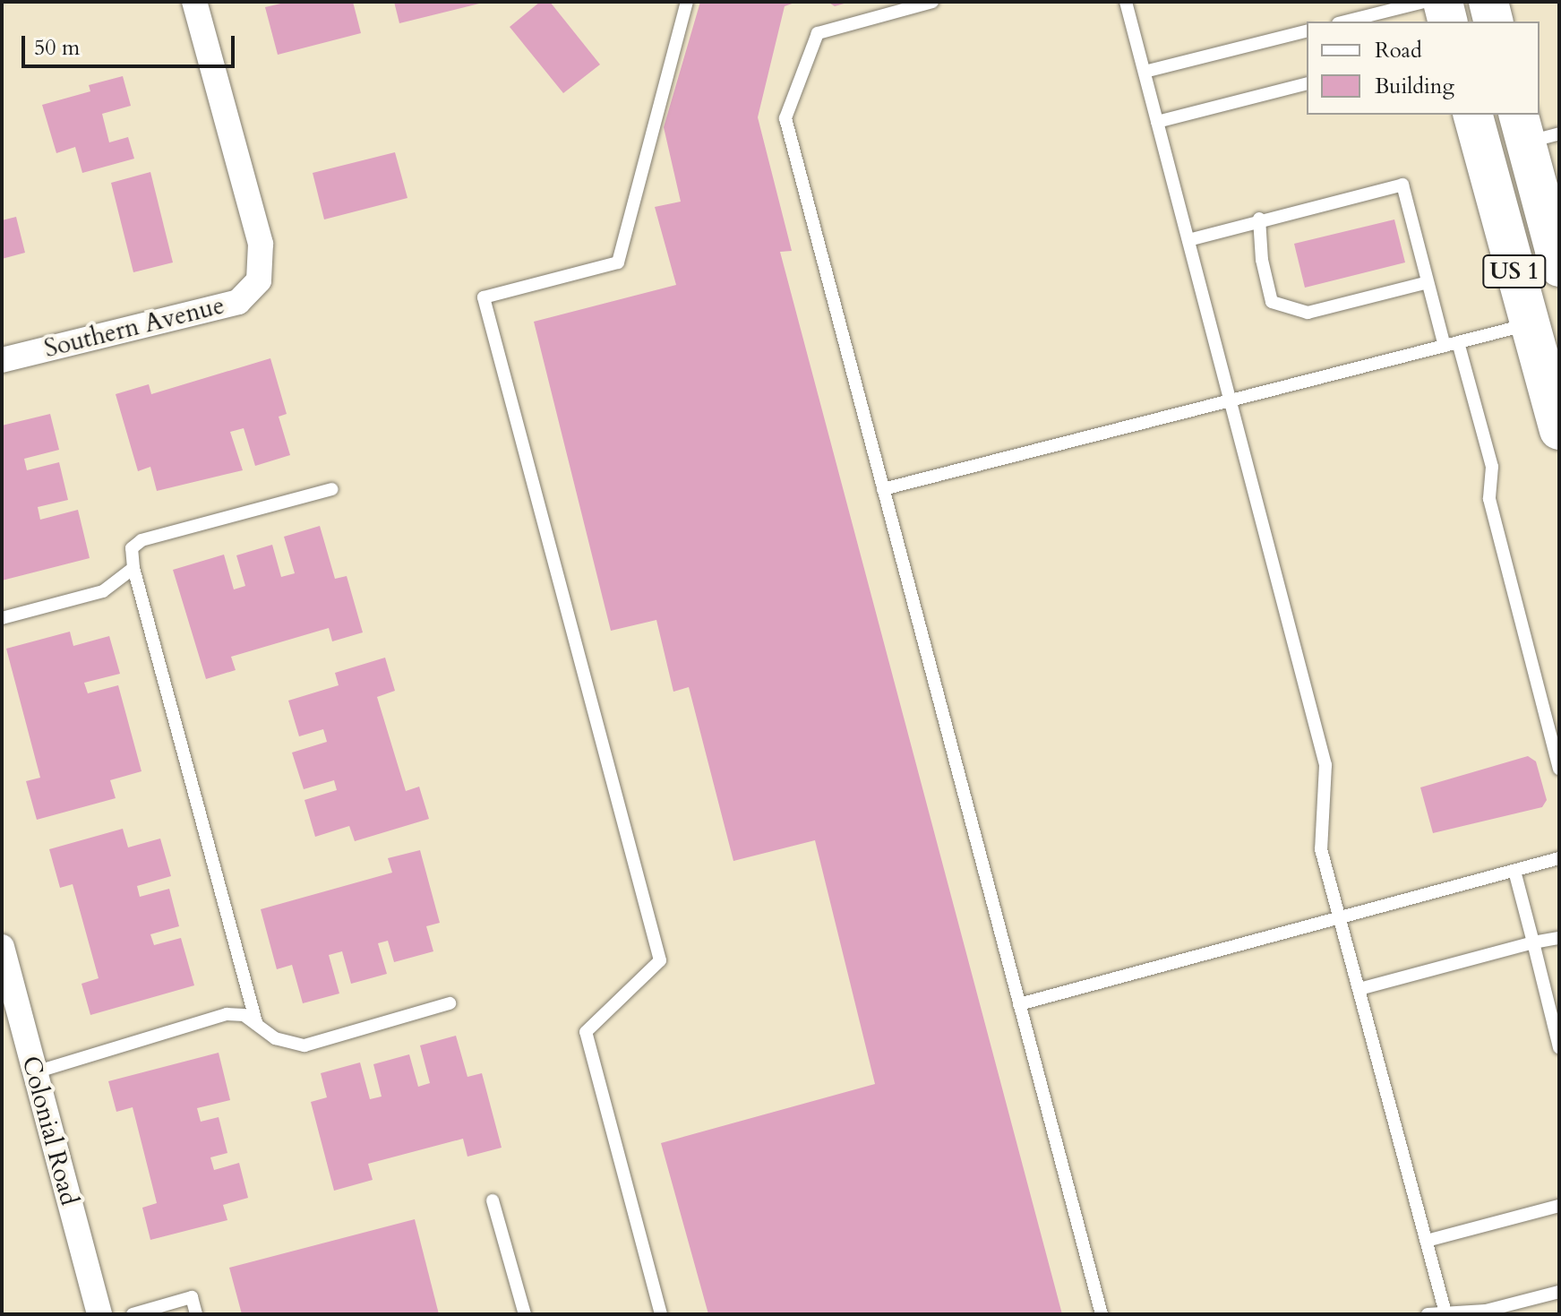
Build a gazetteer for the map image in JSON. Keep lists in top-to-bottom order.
{
  "streets": {
    "main road": ["US 1"],
    "street": ["Southern Avenue", "Colonial Road"]
  },
  "legend": ["Road", "Building"],
  "scale_bar": "50 m"
}
